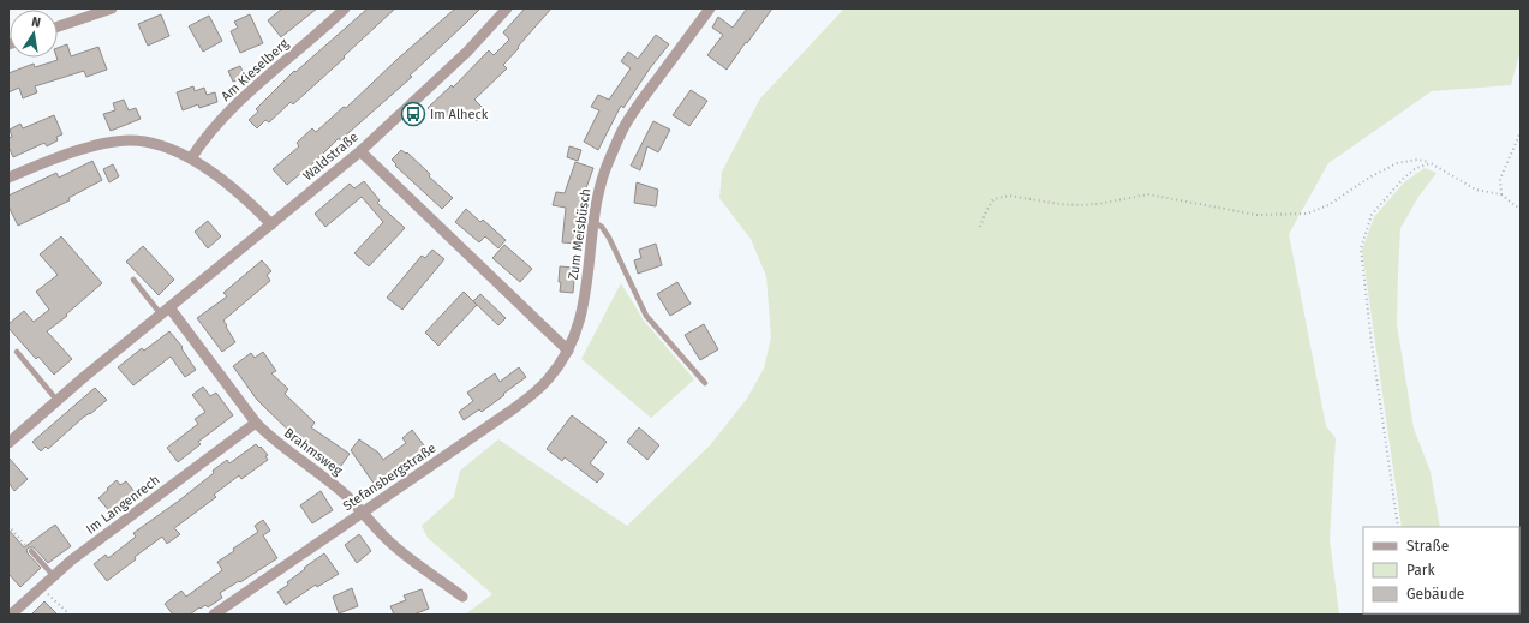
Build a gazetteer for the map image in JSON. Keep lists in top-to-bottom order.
{
  "streets": {
    "street": [
      "Am Kieselberg",
      "Waldstraße",
      "Zum Meisbüsch",
      "Brahmsweg",
      "Stefansbergstraße",
      "Im Langenrech"
    ]
  },
  "crossings": [
    ["Waldstraße", "Brahmsweg"],
    ["Zum Meisbüsch", "Stefansbergstraße"],
    ["Brahmsweg", "Stefansbergstraße"],
    ["Brahmsweg", "Im Langenrech"]
  ],
  "places": {
    "bus stop": ["Im Alheck"]
  },
  "legend": ["Straße", "Park", "Gebäude"],
  "north": "top"
}
